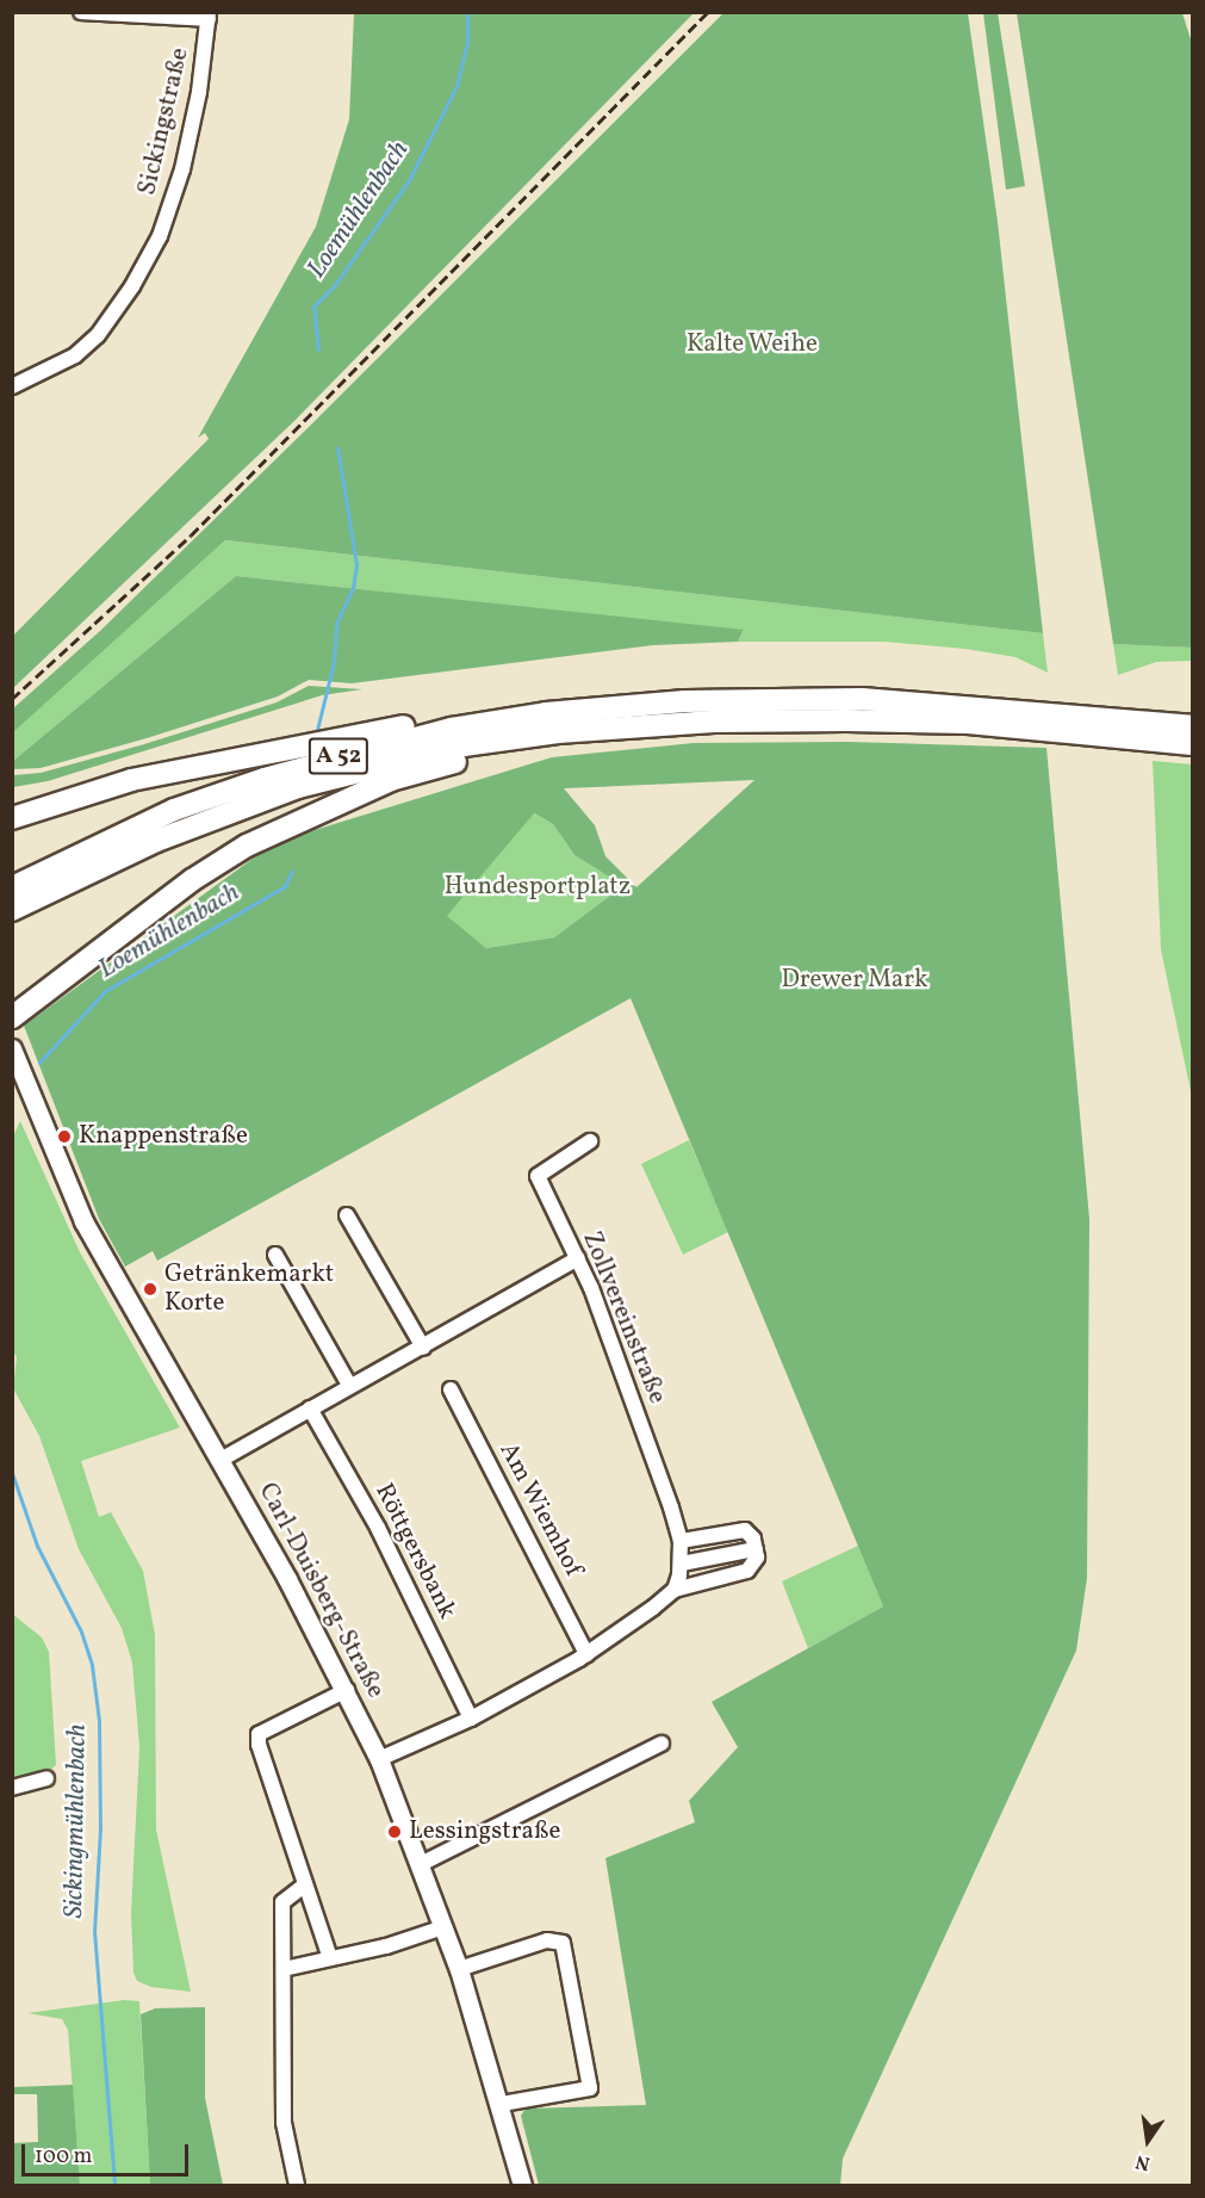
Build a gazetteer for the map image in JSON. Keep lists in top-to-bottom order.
{
  "streets": {
    "highway": ["A 52"],
    "main road": ["Carl-Duisberg-Straße"],
    "street": [
      "Sickingstraße",
      "Zollvereinstraße",
      "Am Wiemhof",
      "Röttgersbank"
    ]
  },
  "water": ["Loemühlenbach", "Sickingmühlenbach"],
  "parks": ["Kalte Weihe", "Hundesportplatz", "Drewer Mark"],
  "places": ["Knappenstraße", "Getränkemarkt Korte", "Lessingstraße"],
  "scale_bar": "100 m",
  "north": "bottom"
}
